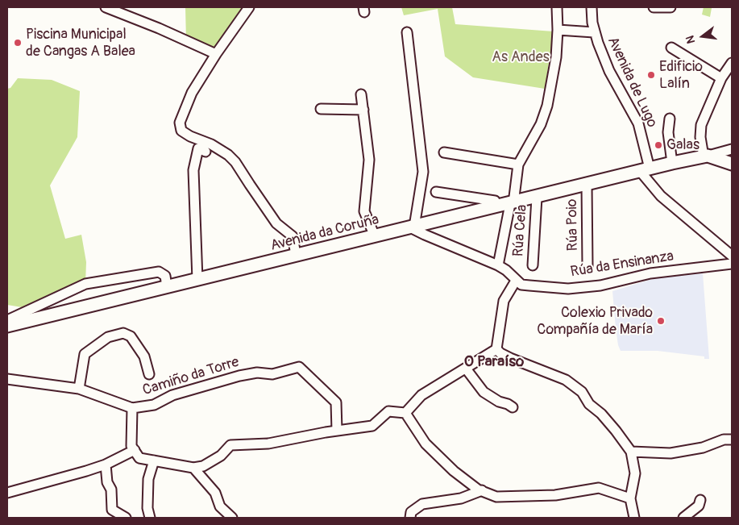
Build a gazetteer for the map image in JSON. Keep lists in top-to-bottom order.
{
  "streets": {
    "main road": ["Avenida da Coruña"],
    "street": [
      "Avenida de Lugo",
      "Rúa Poio",
      "Rúa Cela",
      "Rúa da Ensinanza",
      "Camiño da Torre"
    ]
  },
  "crossings": [
    ["Avenida de Lugo", "Avenida da Coruña"],
    ["Rúa Poio", "Avenida da Coruña"],
    ["Rúa Cela", "Avenida da Coruña"],
    ["Avenida da Coruña", "Rúa da Ensinanza"]
  ],
  "districts": ["O Paraíso"],
  "parks": ["As Andes"],
  "places": [
    "Piscina Municipal de Cangas A Balea",
    "Edificio Lalín",
    "Galas",
    "Colexio Privado Compañía de María"
  ],
  "north": "left"
}
